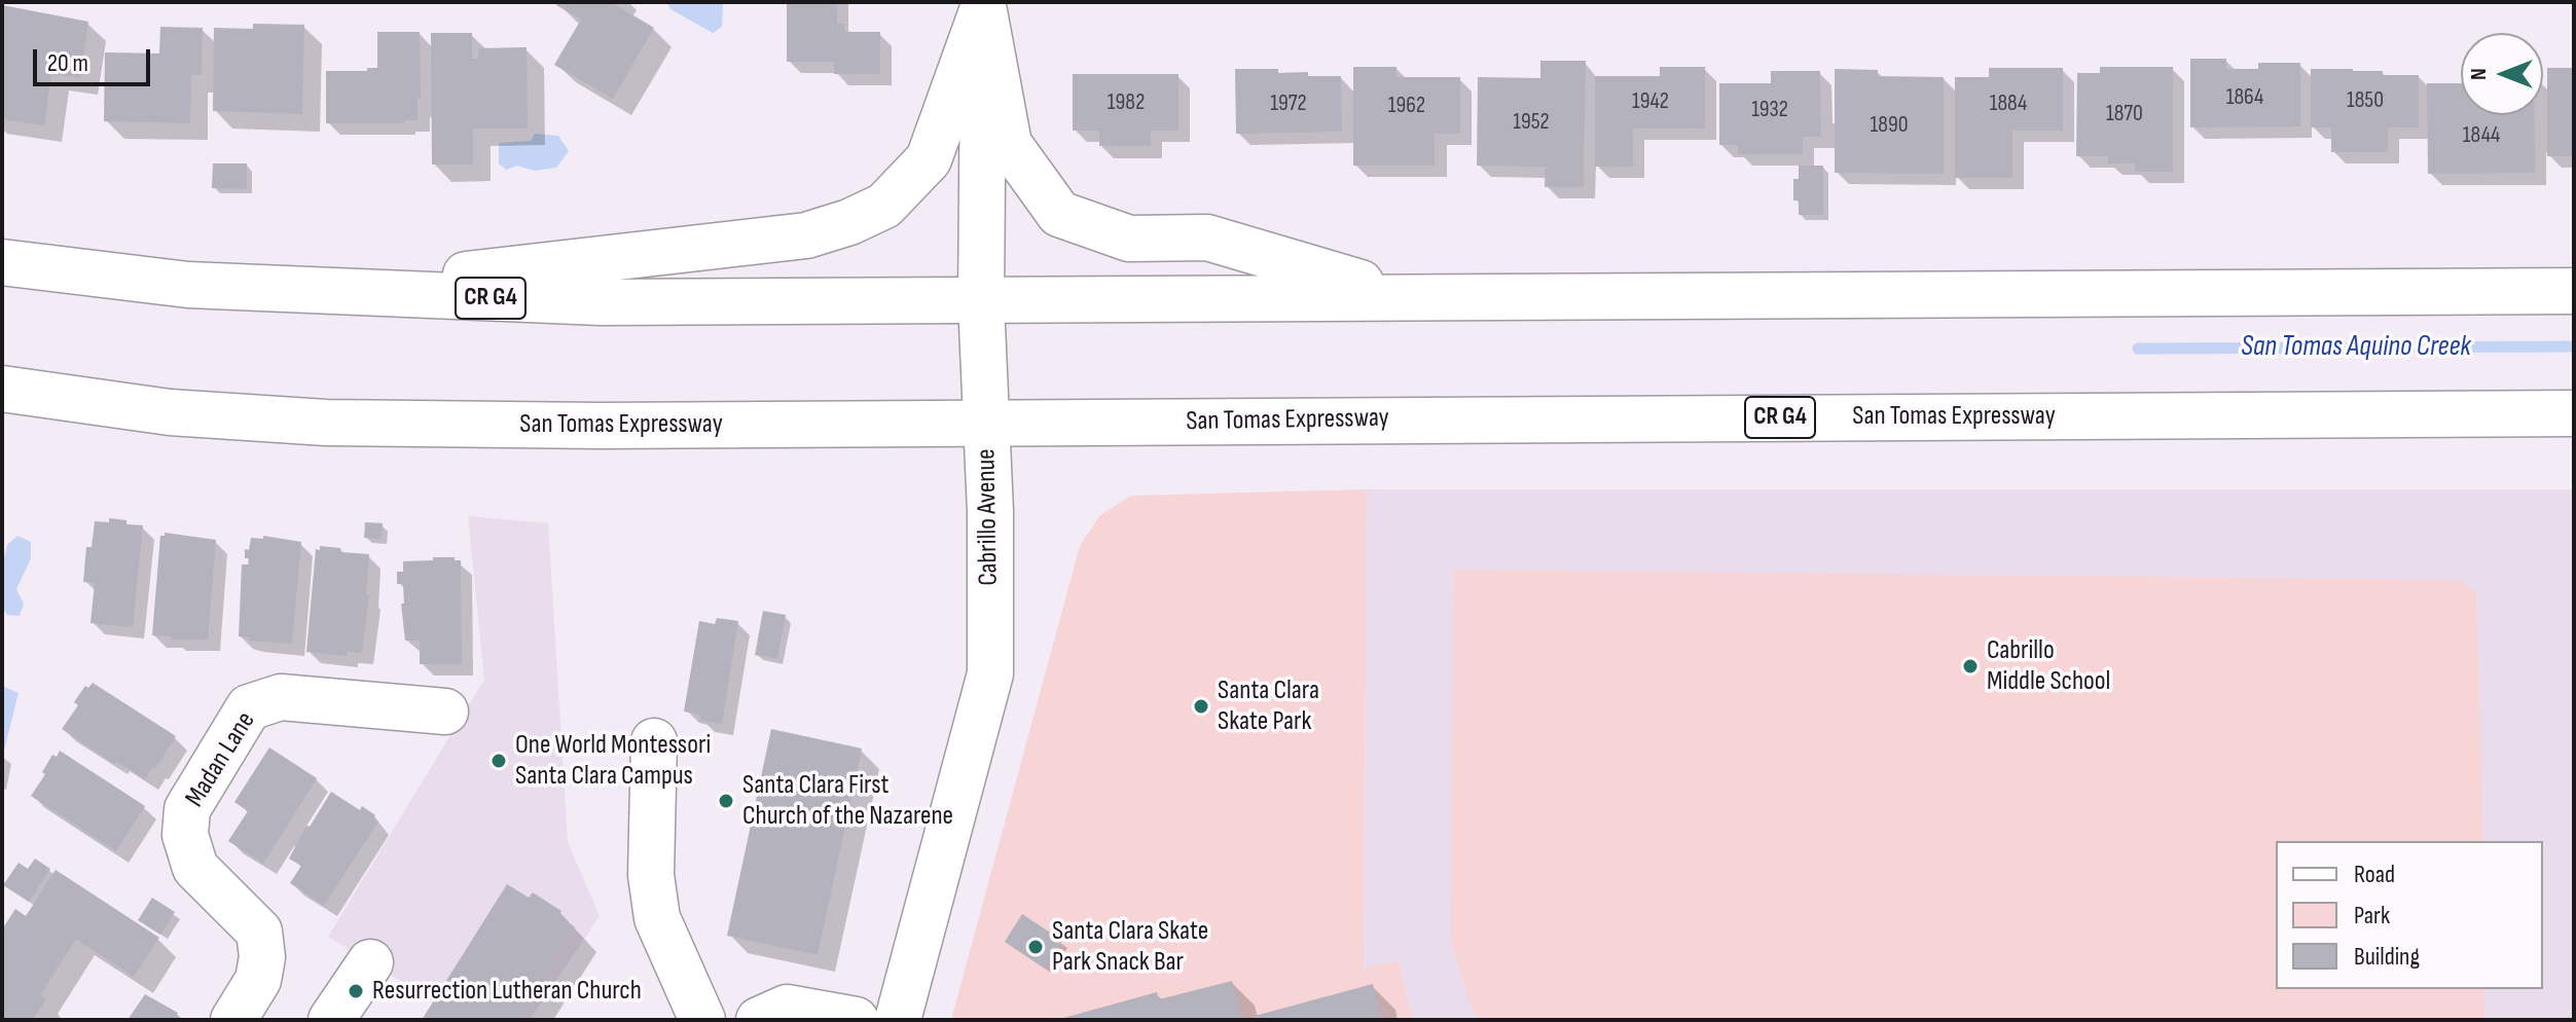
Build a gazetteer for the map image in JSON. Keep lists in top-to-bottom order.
{
  "streets": {
    "main road": [
      "CR G4",
      "San Tomas Expressway",
      "Cabrillo Avenue",
      "Madan Lane"
    ]
  },
  "crossings": [
    ["CR G4", "Cabrillo Avenue"],
    ["San Tomas Expressway", "Cabrillo Avenue"]
  ],
  "water": ["San Tomas Aquino Creek"],
  "places": [
    "Cabrillo Middle School",
    "Santa Clara Skate Park",
    "One World Montessori Santa Clara Campus",
    "Santa Clara First Church of the Nazarene",
    "Santa Clara Skate Park Snack Bar",
    "Resurrection Lutheran Church"
  ],
  "house_numbers": [
    "1864",
    "1850",
    "1942",
    "1982",
    "1972",
    "1884",
    "1962",
    "1932",
    "1870",
    "1952",
    "1890",
    "1844"
  ],
  "legend": ["Road", "Park", "Building"],
  "scale_bar": "20 m",
  "north": "left"
}
